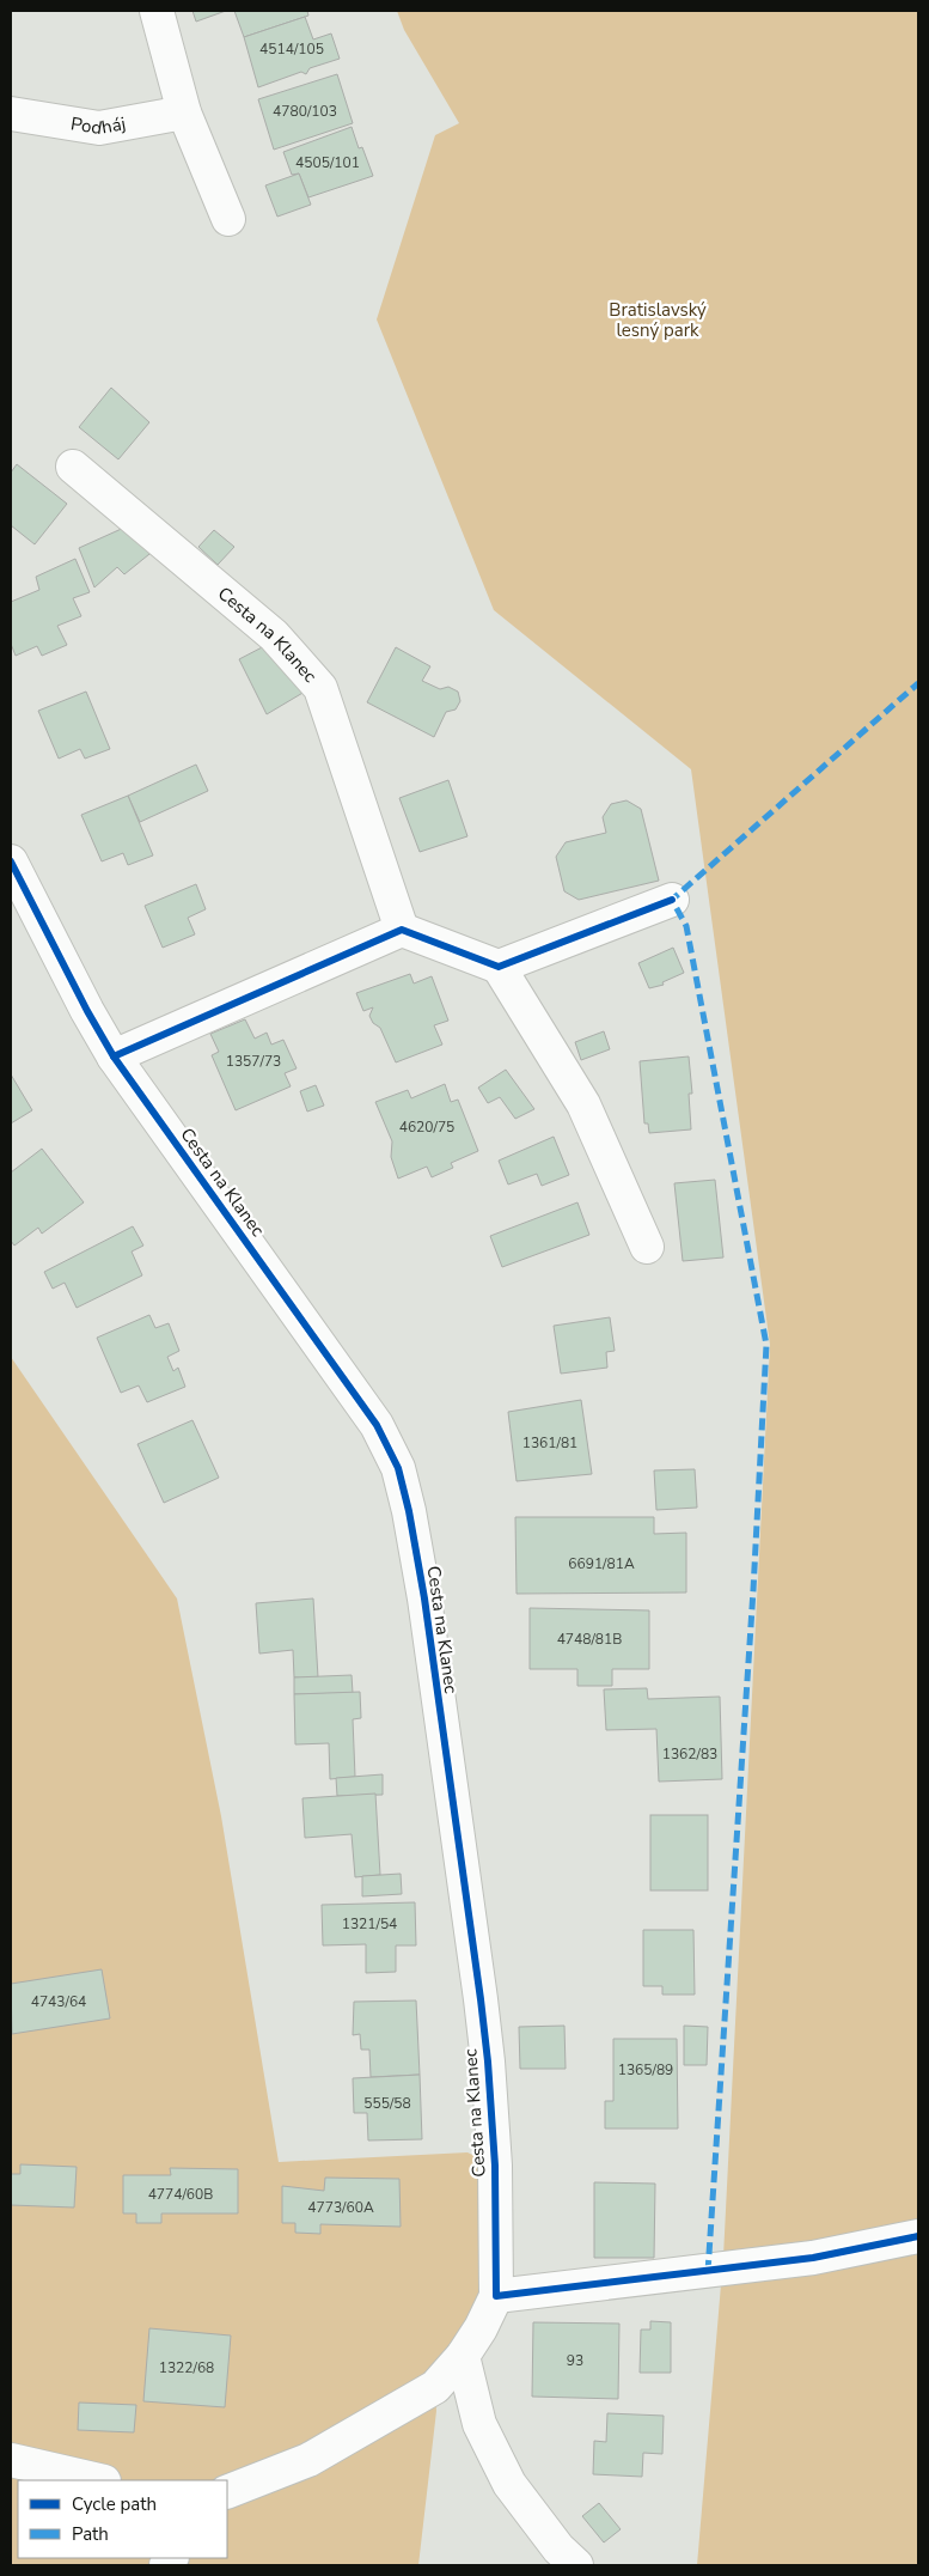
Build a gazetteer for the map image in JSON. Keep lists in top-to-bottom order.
{
  "streets": {
    "street": ["Podháj", "Cesta na Klanec"]
  },
  "parks": ["Bratislavský lesný park"],
  "house_numbers": [
    "4514/105",
    "4780/103",
    "4505/101",
    "1357/73",
    "4620/75",
    "1361/81",
    "6691/81A",
    "4748/81B",
    "1362/83",
    "1321/54",
    "4743/64",
    "1365/89",
    "555/58",
    "4774/60B",
    "4773/60A",
    "93",
    "1322/68"
  ],
  "legend": ["Cycle path", "Path"]
}
